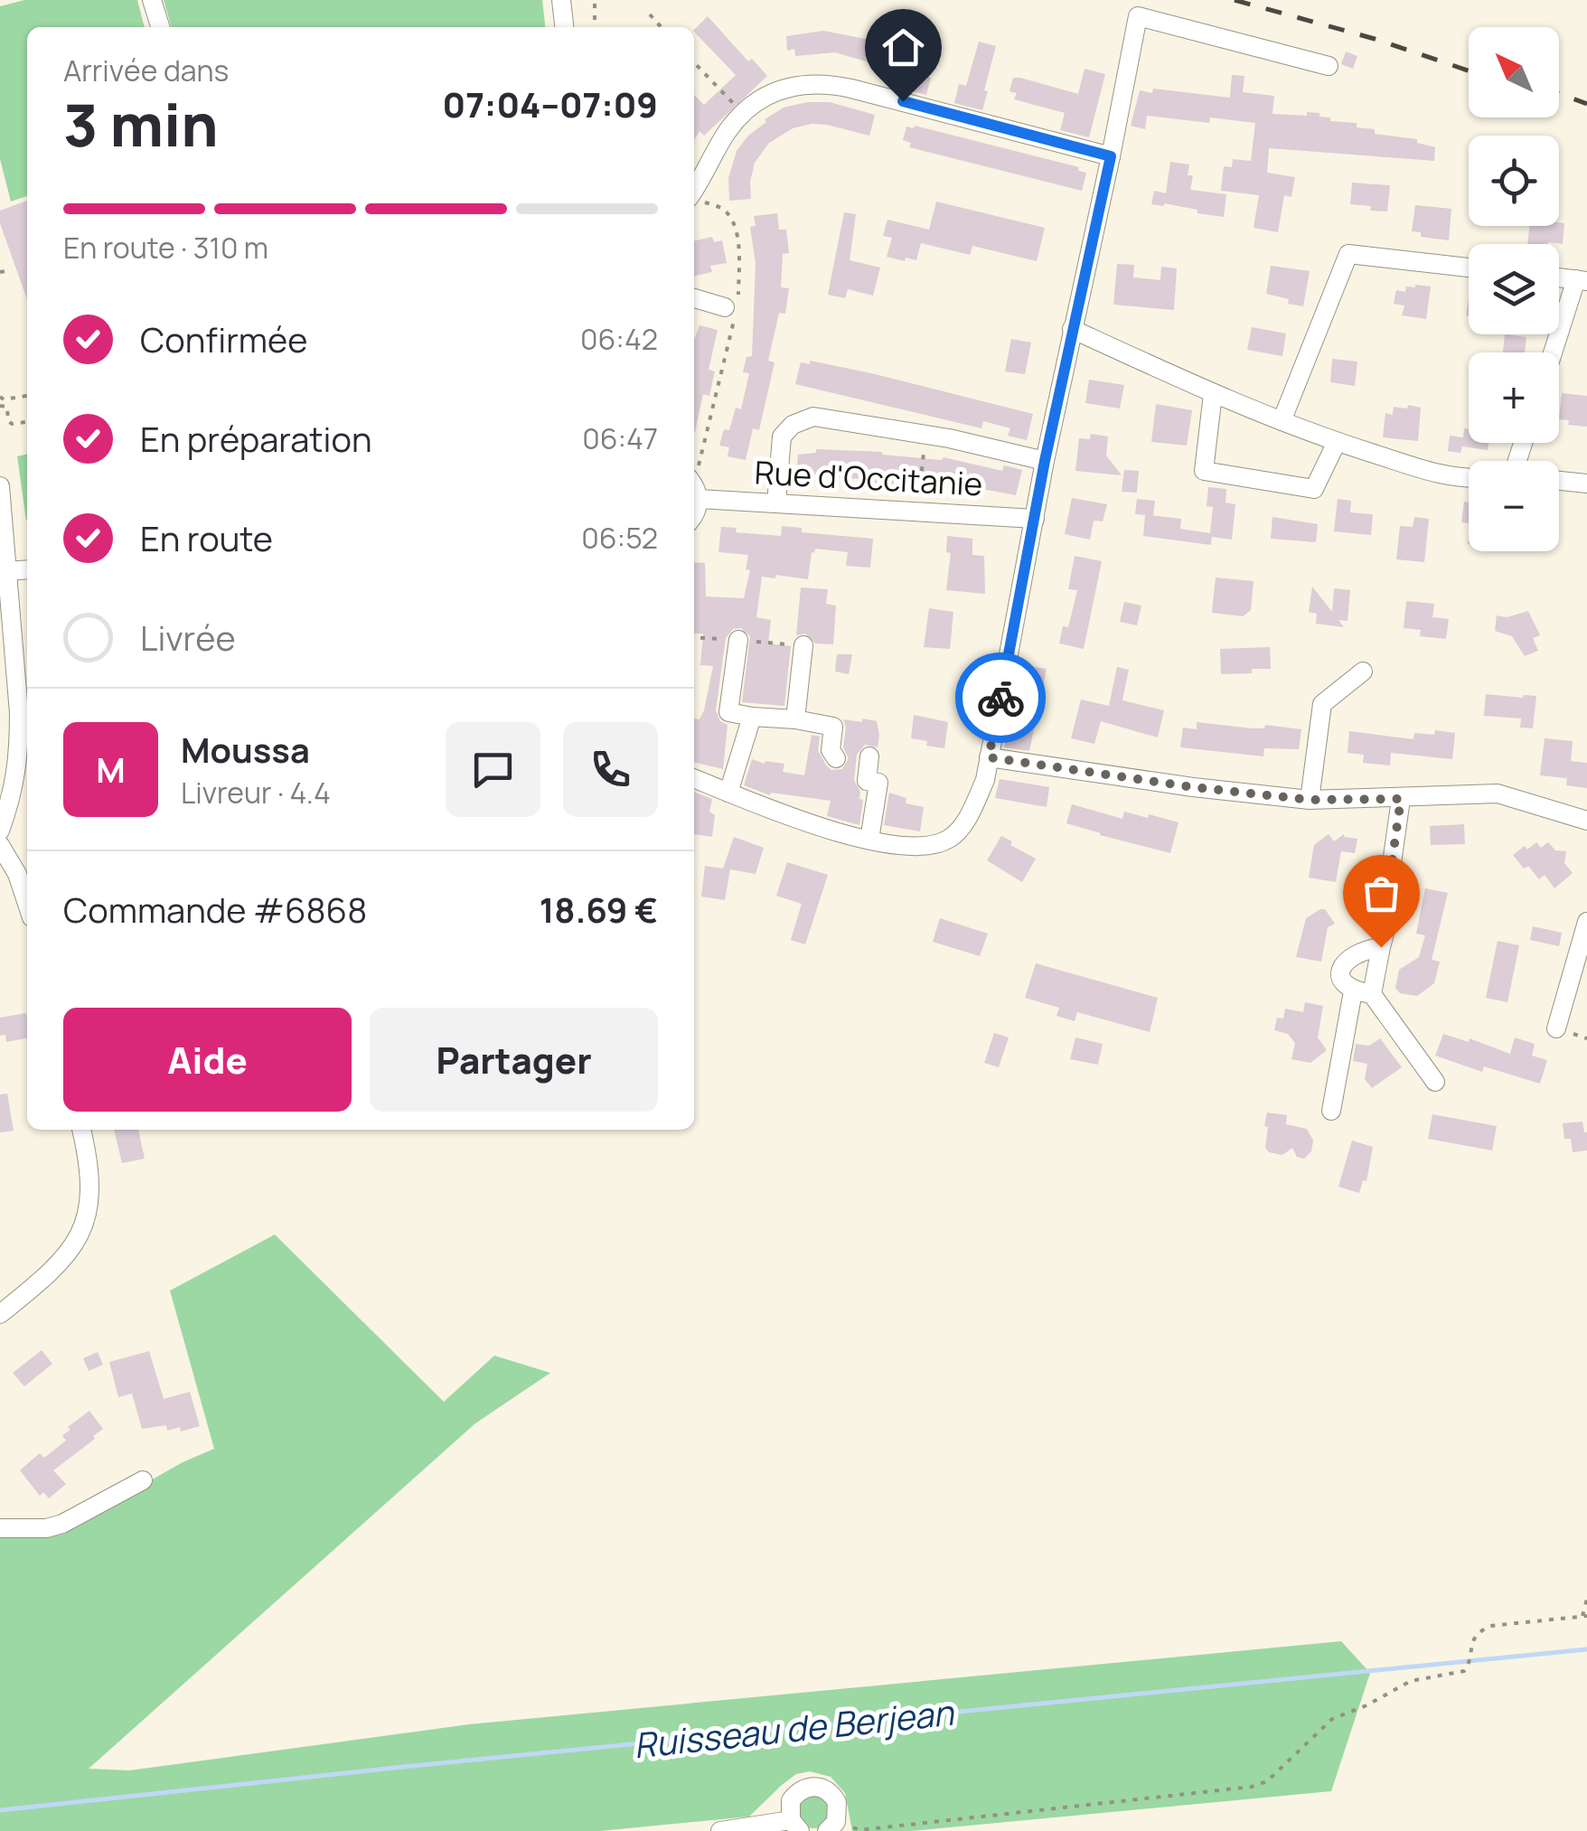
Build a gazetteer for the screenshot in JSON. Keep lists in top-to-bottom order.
{
  "streets": {
    "street": ["Rue d'Occitanie"]
  },
  "water": ["Ruisseau de Berjean"],
  "north": "top left",
  "page": {
    "map_buttons": ["+", "−"],
    "heading": ["3 min", "Arrivée dans", "07:04–07:09"],
    "panel": [
      "Moussa",
      "Livreur · 4.4",
      "Commande #6868",
      "18.69 €"
    ],
    "bar": "En route · 310 m",
    "list": [
      ["Confirmée", "06:42"],
      ["En préparation", "06:47"],
      ["En route", "06:52"],
      "Livrée"
    ],
    "round": "M",
    "buttons": ["Aide", "Partager"]
  }
}
